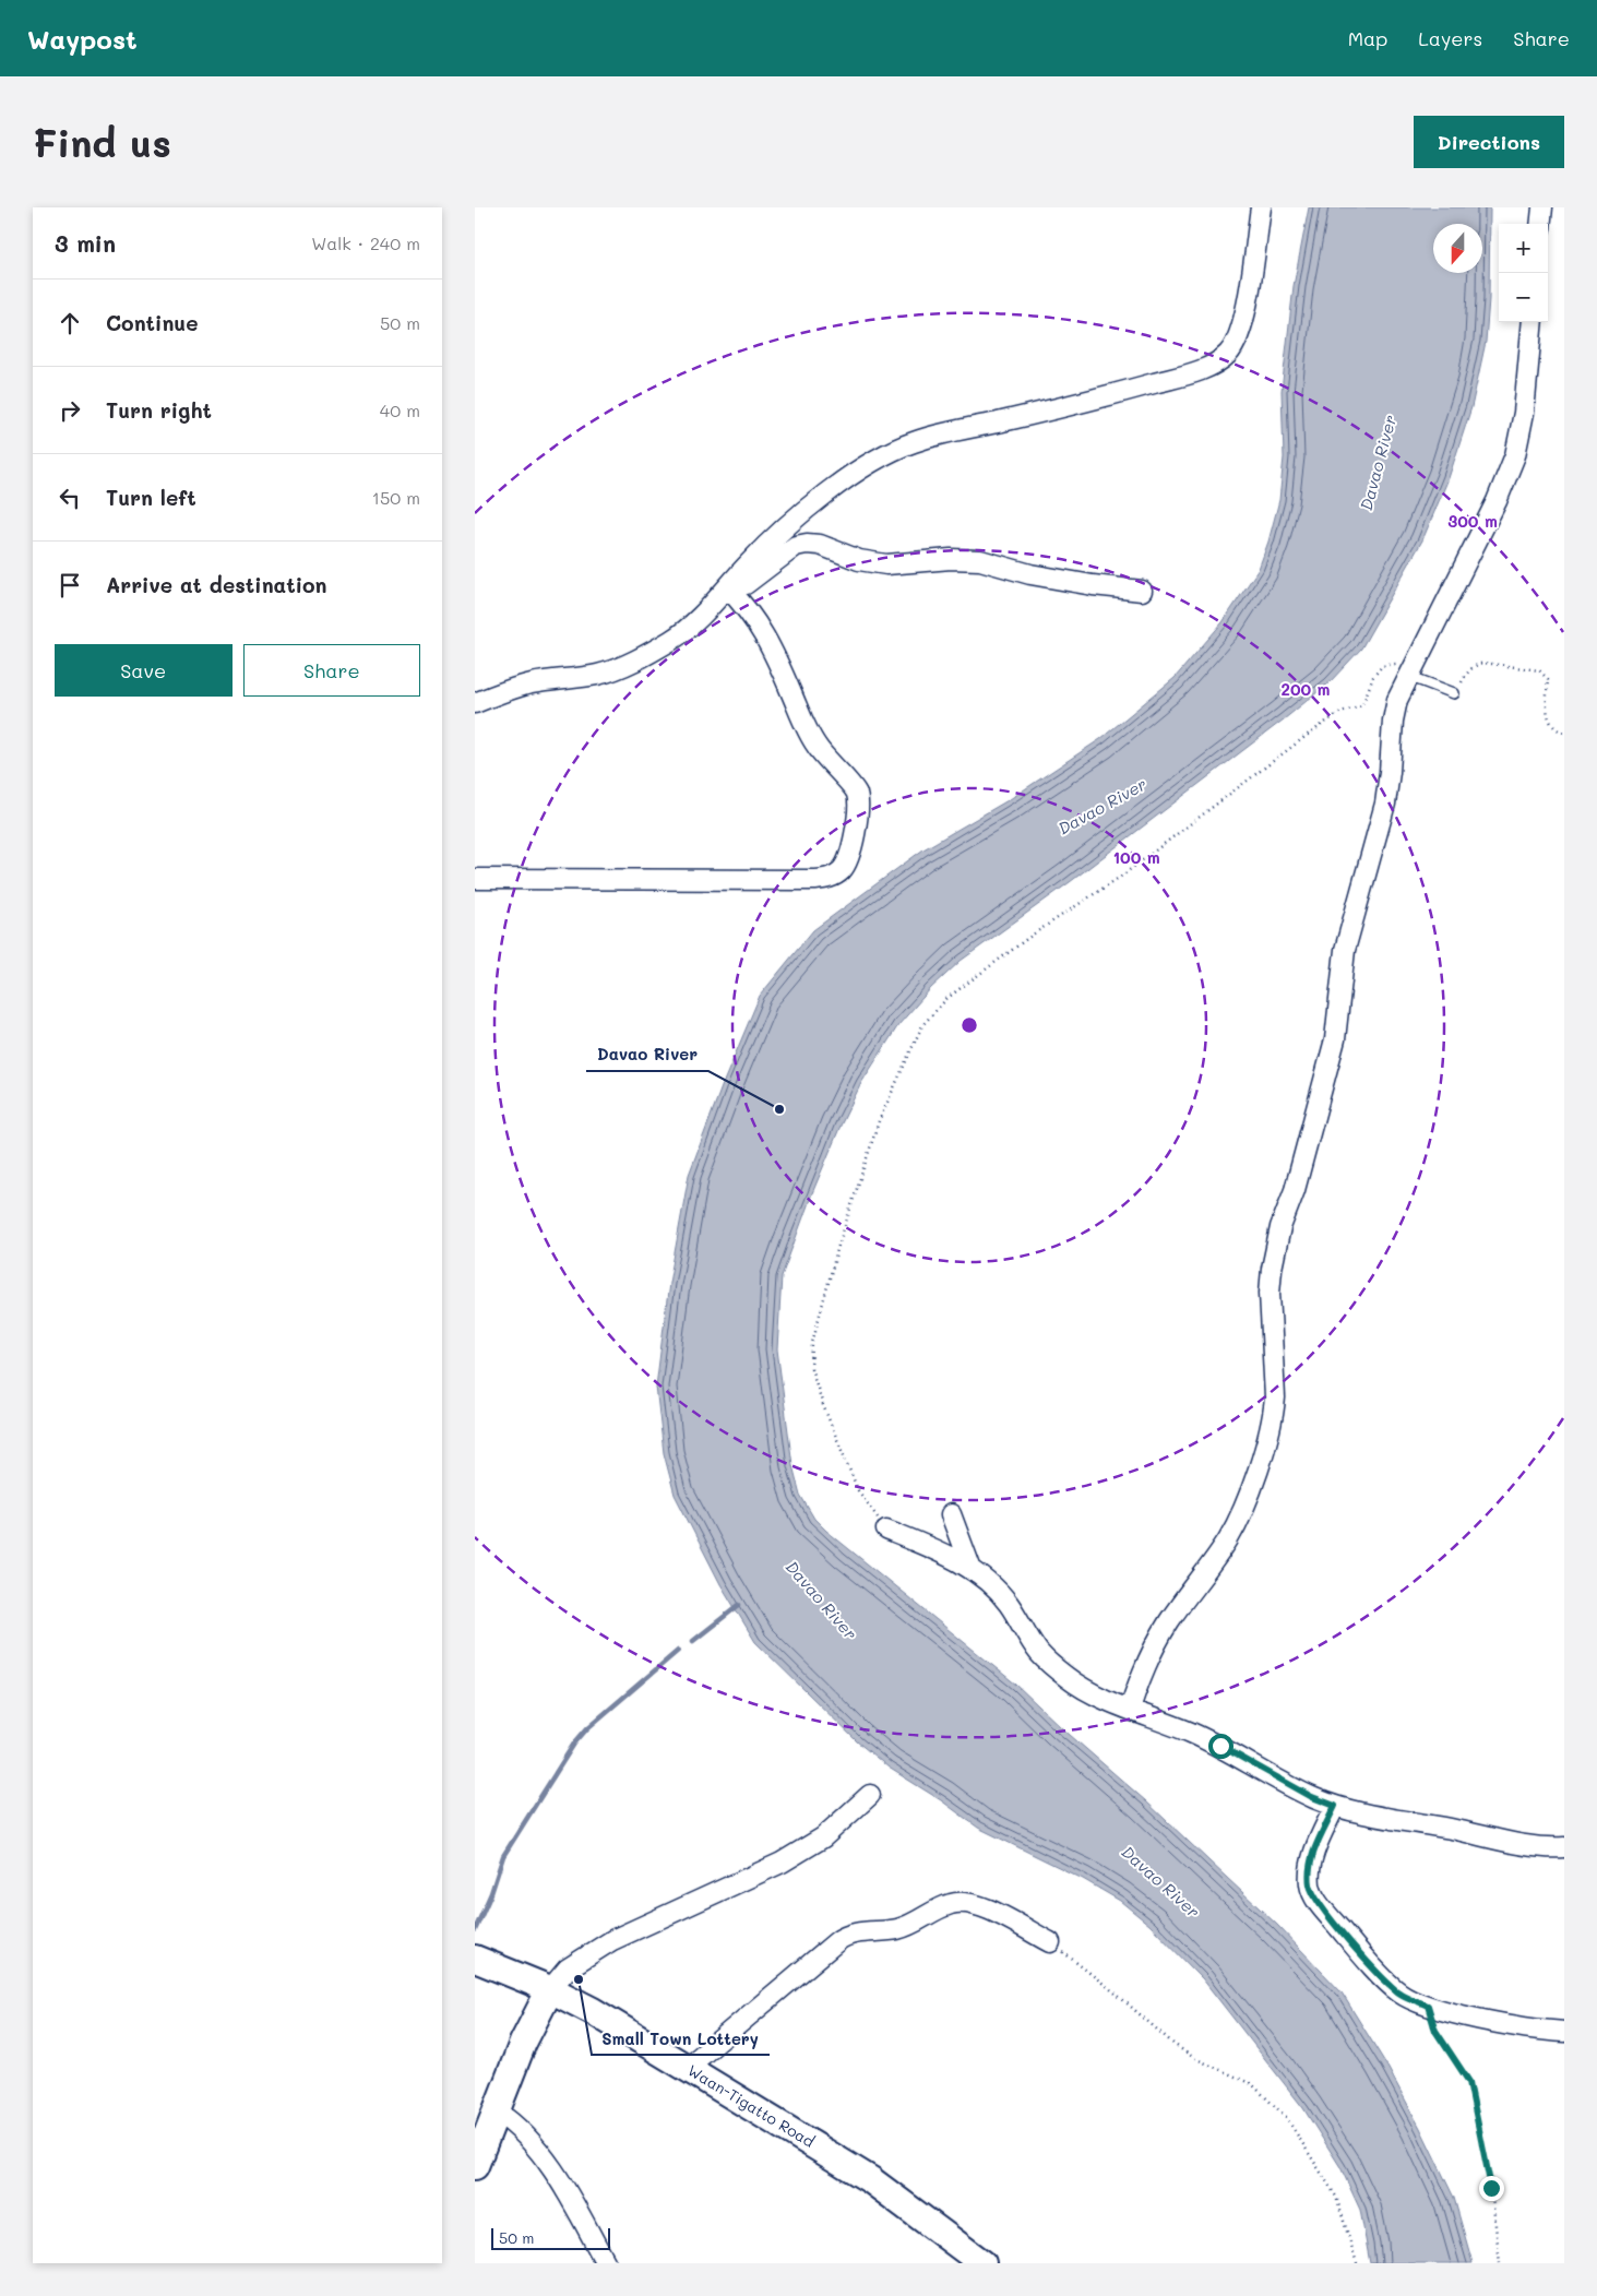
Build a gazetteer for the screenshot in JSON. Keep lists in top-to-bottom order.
{
  "streets": {
    "street": ["Waan-Tigatto Road"]
  },
  "water": ["Davao River"],
  "places": ["Davao River", "Small Town Lottery"],
  "scale_bar": "50 m",
  "north": "bottom",
  "page": {
    "header": "Waypost",
    "nav": ["Map", "Layers", "Share"],
    "buttons": [
      "Directions",
      ["Save", "Share"]
    ],
    "title": "Find us",
    "heading": ["3 min", "Walk · 240 m"],
    "map_buttons": ["+", "−"],
    "list": [
      ["Continue", "50 m"],
      ["Turn right", "40 m"],
      ["Turn left", "150 m"],
      "Arrive at destination"
    ],
    "scale": "50 m"
  },
  "rings": ["300 m", "200 m", "100 m"]
}
